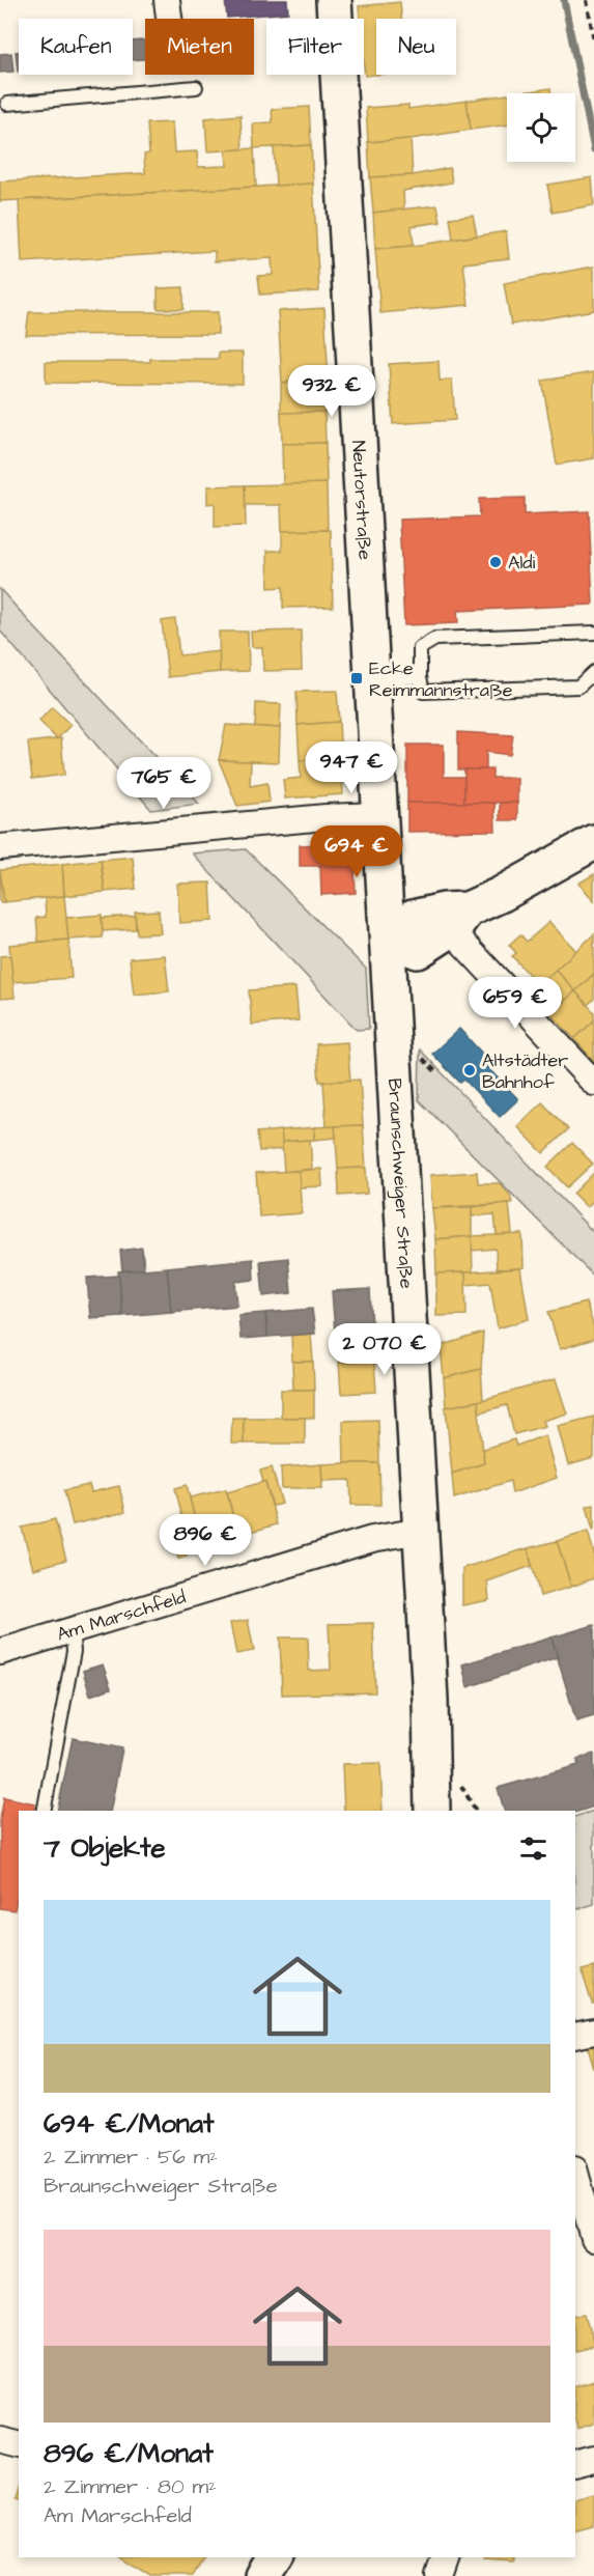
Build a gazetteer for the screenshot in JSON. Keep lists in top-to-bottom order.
{
  "streets": {
    "main road": ["Neutorstraße", "Braunschweiger Straße"],
    "street": ["Am Marschfeld"]
  },
  "crossings": [
    ["Neutorstraße", "Braunschweiger Straße"],
    ["Braunschweiger Straße", "Am Marschfeld"]
  ],
  "places": {
    "other": ["Aldi", "Altstädter Bahnhof"],
    "transit": ["Ecke Reimmannstraße"]
  },
  "page": {
    "chip": [
      "Kaufen",
      "Mieten",
      "Filter",
      "Neu"
    ],
    "price": [
      "932 €",
      "947 €",
      "765 €",
      "694 €",
      "659 €",
      "2 070 €",
      "896 €"
    ],
    "heading": "7 Objekte",
    "list": [
      {
        "name": "694 €/Monat",
        "note": "2 Zimmer · 56 m² · Braunschweiger Straße"
      },
      {
        "name": "896 €/Monat",
        "note": "2 Zimmer · 80 m² · Am Marschfeld"
      }
    ]
  }
}
